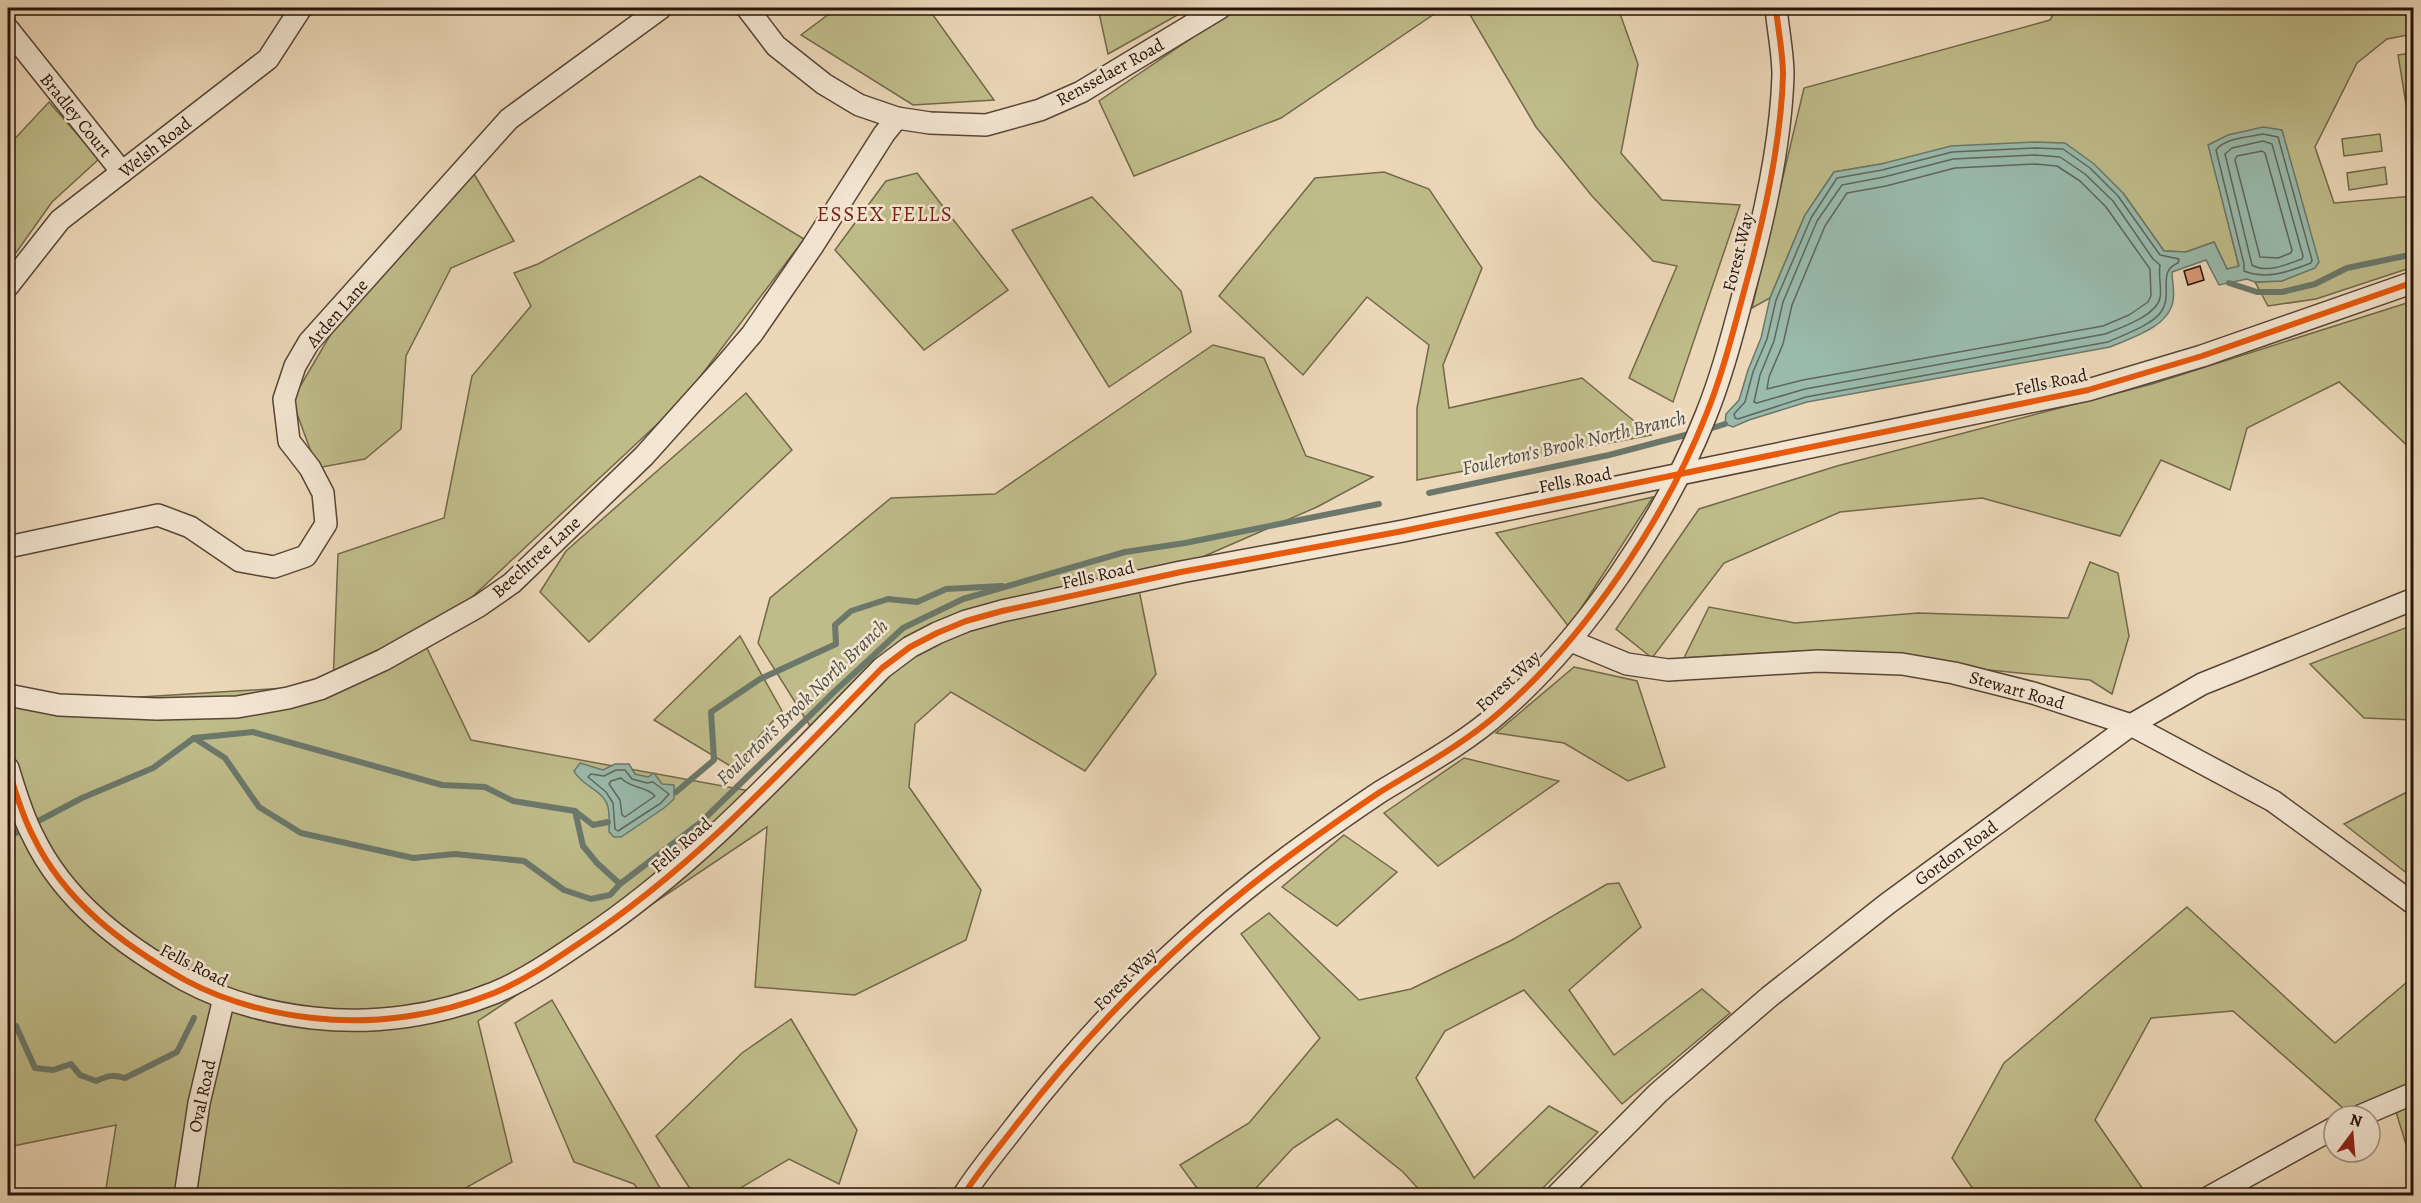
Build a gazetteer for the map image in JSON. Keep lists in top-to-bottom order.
{
  "streets": {
    "street": [
      "Rensselaer Road",
      "Bradley Court",
      "Welsh Road",
      "Forest Way",
      "Arden Lane",
      "Fells Road",
      "Beechtree Lane",
      "Stewart Road",
      "Gordon Road",
      "Oval Road"
    ]
  },
  "crossings": [
    ["Rensselaer Road", "Beechtree Lane"],
    ["Bradley Court", "Welsh Road"],
    ["Forest Way", "Fells Road"],
    ["Forest Way", "Stewart Road"],
    ["Fells Road", "Oval Road"],
    ["Stewart Road", "Gordon Road"]
  ],
  "districts": ["ESSEX FELLS"],
  "water": ["Foulerton's Brook North Branch"],
  "north": "top"
}
